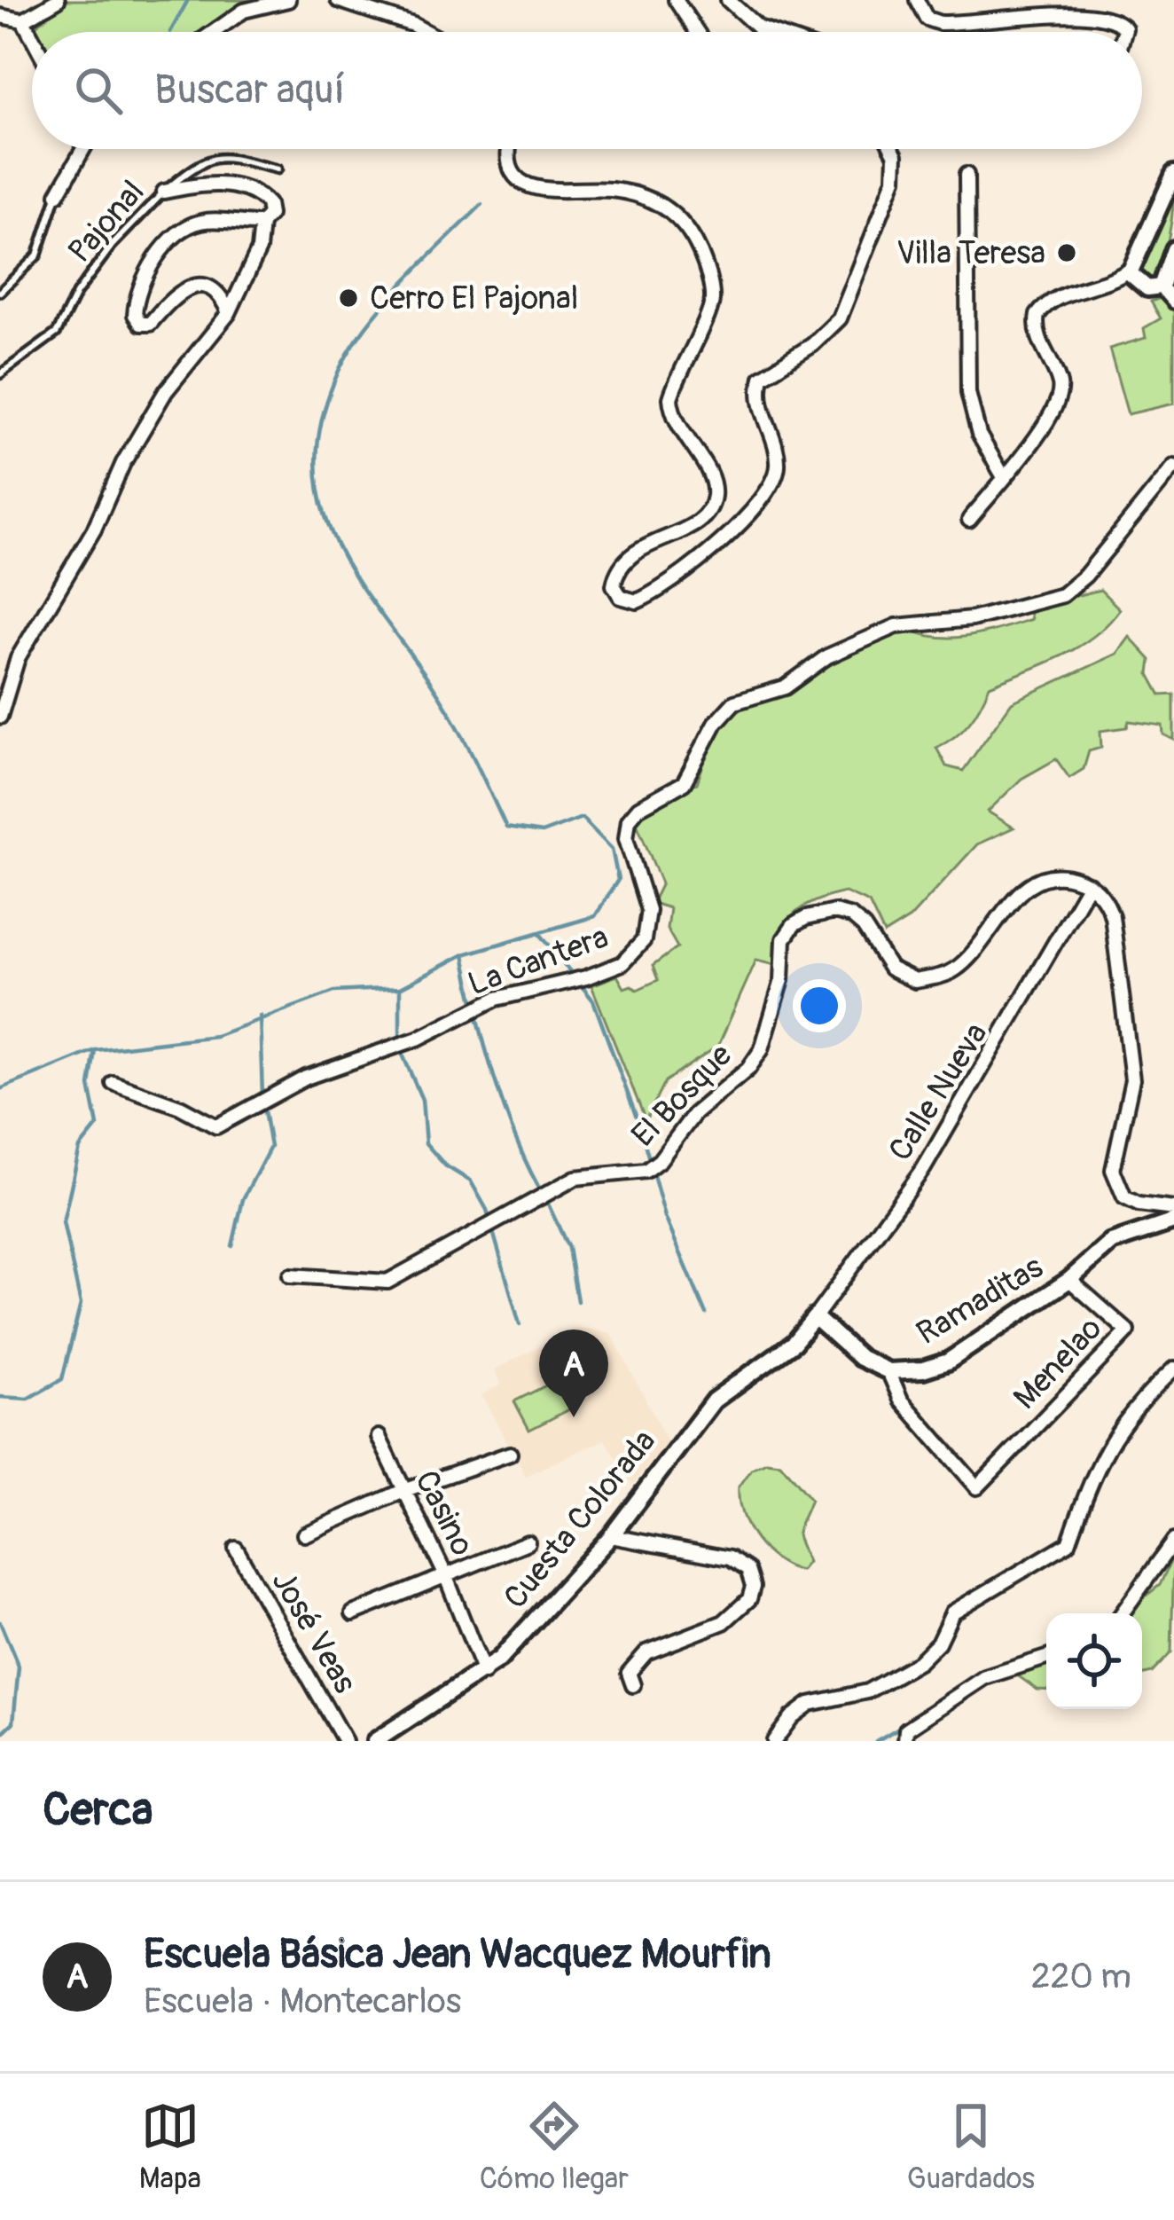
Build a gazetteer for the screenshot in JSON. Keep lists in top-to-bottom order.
{
  "streets": {
    "street": [
      "La Cantera",
      "Calle Nueva",
      "El Bosque",
      "Ramaditas",
      "Menelao",
      "Casino",
      "Cuesta Colorada",
      "José Veas"
    ],
    "lane": ["Pajonal"]
  },
  "crossings": [
    ["Calle Nueva", "El Bosque"],
    ["Calle Nueva", "Ramaditas"],
    ["Calle Nueva", "Cuesta Colorada"],
    ["Ramaditas", "Menelao"],
    ["Ramaditas", "Cuesta Colorada"],
    ["Casino", "Cuesta Colorada"]
  ],
  "places": ["Villa Teresa", "Cerro El Pajonal"],
  "page": {
    "search": "Buscar aquí",
    "pins": "A",
    "heading": "Cerca",
    "list": [
      {
        "mark": "A",
        "name": "Escuela Básica Jean Wacquez Mourfin",
        "note": "Escuela · Montecarlos",
        "value": "220 m"
      }
    ],
    "nav": ["Mapa", "Cómo llegar", "Guardados"]
  }
}
